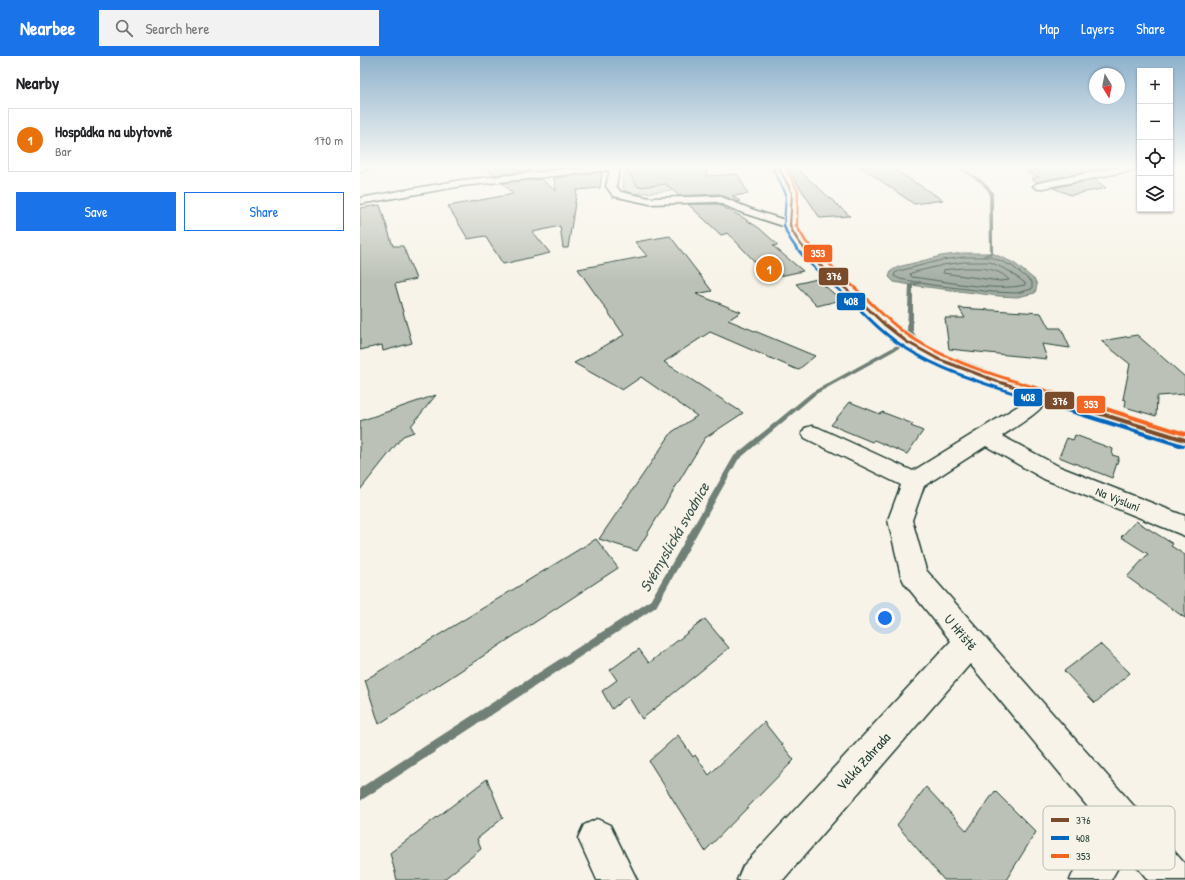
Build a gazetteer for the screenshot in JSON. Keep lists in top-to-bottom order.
{
  "streets": {
    "main road": ["Na Výsluní", "U Hřiště", "Velká Zahrada"]
  },
  "crossings": [
    ["U Hřiště", "Velká Zahrada"]
  ],
  "water": ["Svémyslická svodnice"],
  "lines": ["transit line 376", "transit line 408", "transit line 353"],
  "legend": ["376", "408", "353"],
  "north": "bottom",
  "page": {
    "header": "Nearbee",
    "search": "Search here",
    "nav": ["Map", "Layers", "Share"],
    "heading": "Nearby",
    "map_buttons": ["+", "−"],
    "list": [
      {
        "mark": "1",
        "name": "Hospůdka na ubytovně",
        "note": "Bar",
        "value": "170 m"
      }
    ],
    "buttons": ["Save", "Share"],
    "pins": "1"
  }
}
